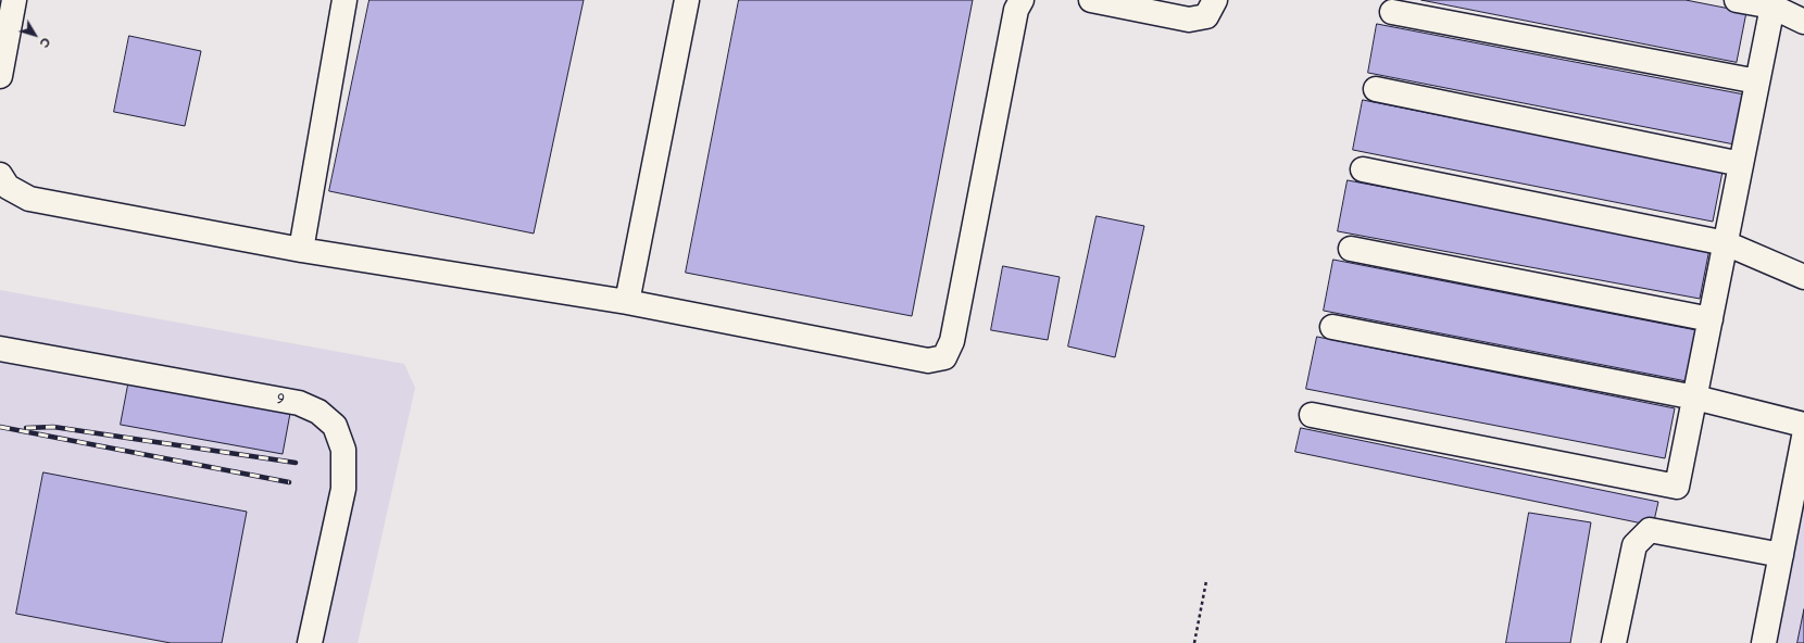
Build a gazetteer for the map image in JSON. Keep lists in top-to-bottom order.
{
  "streets": {
    "street": ["9"]
  },
  "north": "bottom right"
}
